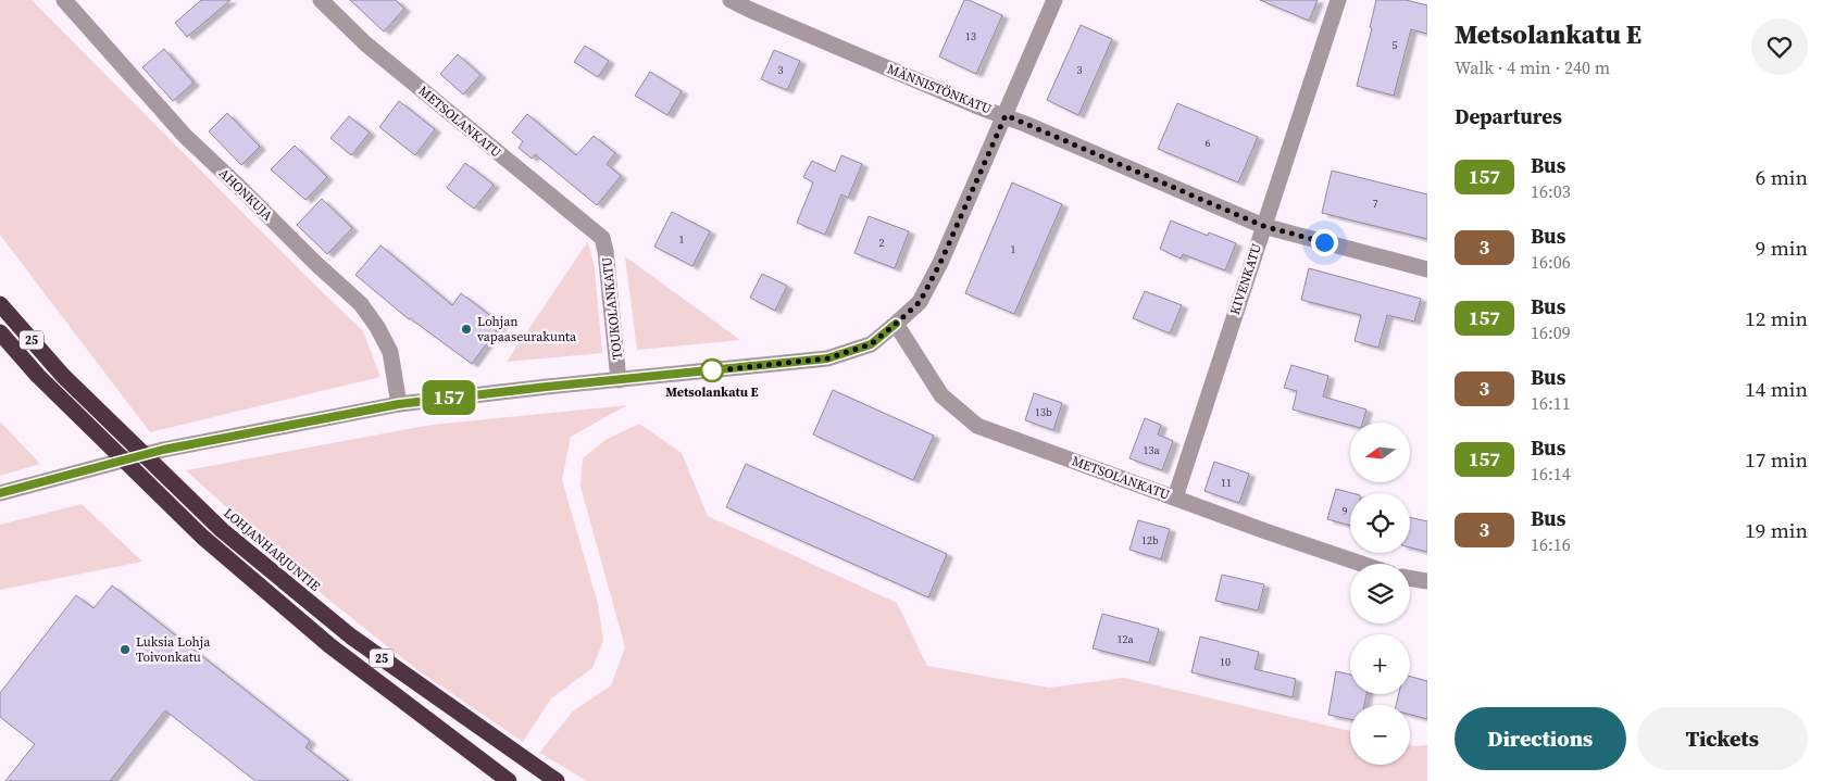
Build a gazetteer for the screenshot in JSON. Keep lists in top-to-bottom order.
{
  "streets": {
    "highway": ["25", "LOHJANHARJUNTIE"],
    "street": [
      "MÄNNISTÖNKATU",
      "METSOLANKATU",
      "AHONKUJA",
      "KIVENKATU",
      "TOUKOLANKATU"
    ]
  },
  "crossings": [
    ["MÄNNISTÖNKATU", "KIVENKATU"],
    ["METSOLANKATU", "KIVENKATU"],
    ["METSOLANKATU", "TOUKOLANKATU"]
  ],
  "places": ["Lohjan vapaaseurakunta", "Metsolankatu E", "Luksia Lohja Toivonkatu"],
  "lines": ["bus line 157"],
  "house_numbers": [
    "13",
    "5",
    "3",
    "3",
    "6",
    "7",
    "1",
    "2",
    "1",
    "13b",
    "13a",
    "11",
    "9",
    "12b",
    "12a",
    "10"
  ],
  "north": "left",
  "page": {
    "on_map": "157",
    "heading": [
      ["Metsolankatu E", "Walk · 4 min · 240 m"],
      "Departures"
    ],
    "list": [
      {
        "mark": "157",
        "name": "Bus",
        "note": "16:03",
        "value": "6 min"
      },
      {
        "mark": "3",
        "name": "Bus",
        "note": "16:06",
        "value": "9 min"
      },
      {
        "mark": "157",
        "name": "Bus",
        "note": "16:09",
        "value": "12 min"
      },
      {
        "mark": "3",
        "name": "Bus",
        "note": "16:11",
        "value": "14 min"
      },
      {
        "mark": "157",
        "name": "Bus",
        "note": "16:14",
        "value": "17 min"
      },
      {
        "mark": "3",
        "name": "Bus",
        "note": "16:16",
        "value": "19 min"
      }
    ],
    "map_buttons": ["+", "−"],
    "buttons": ["Directions", "Tickets"]
  }
}
